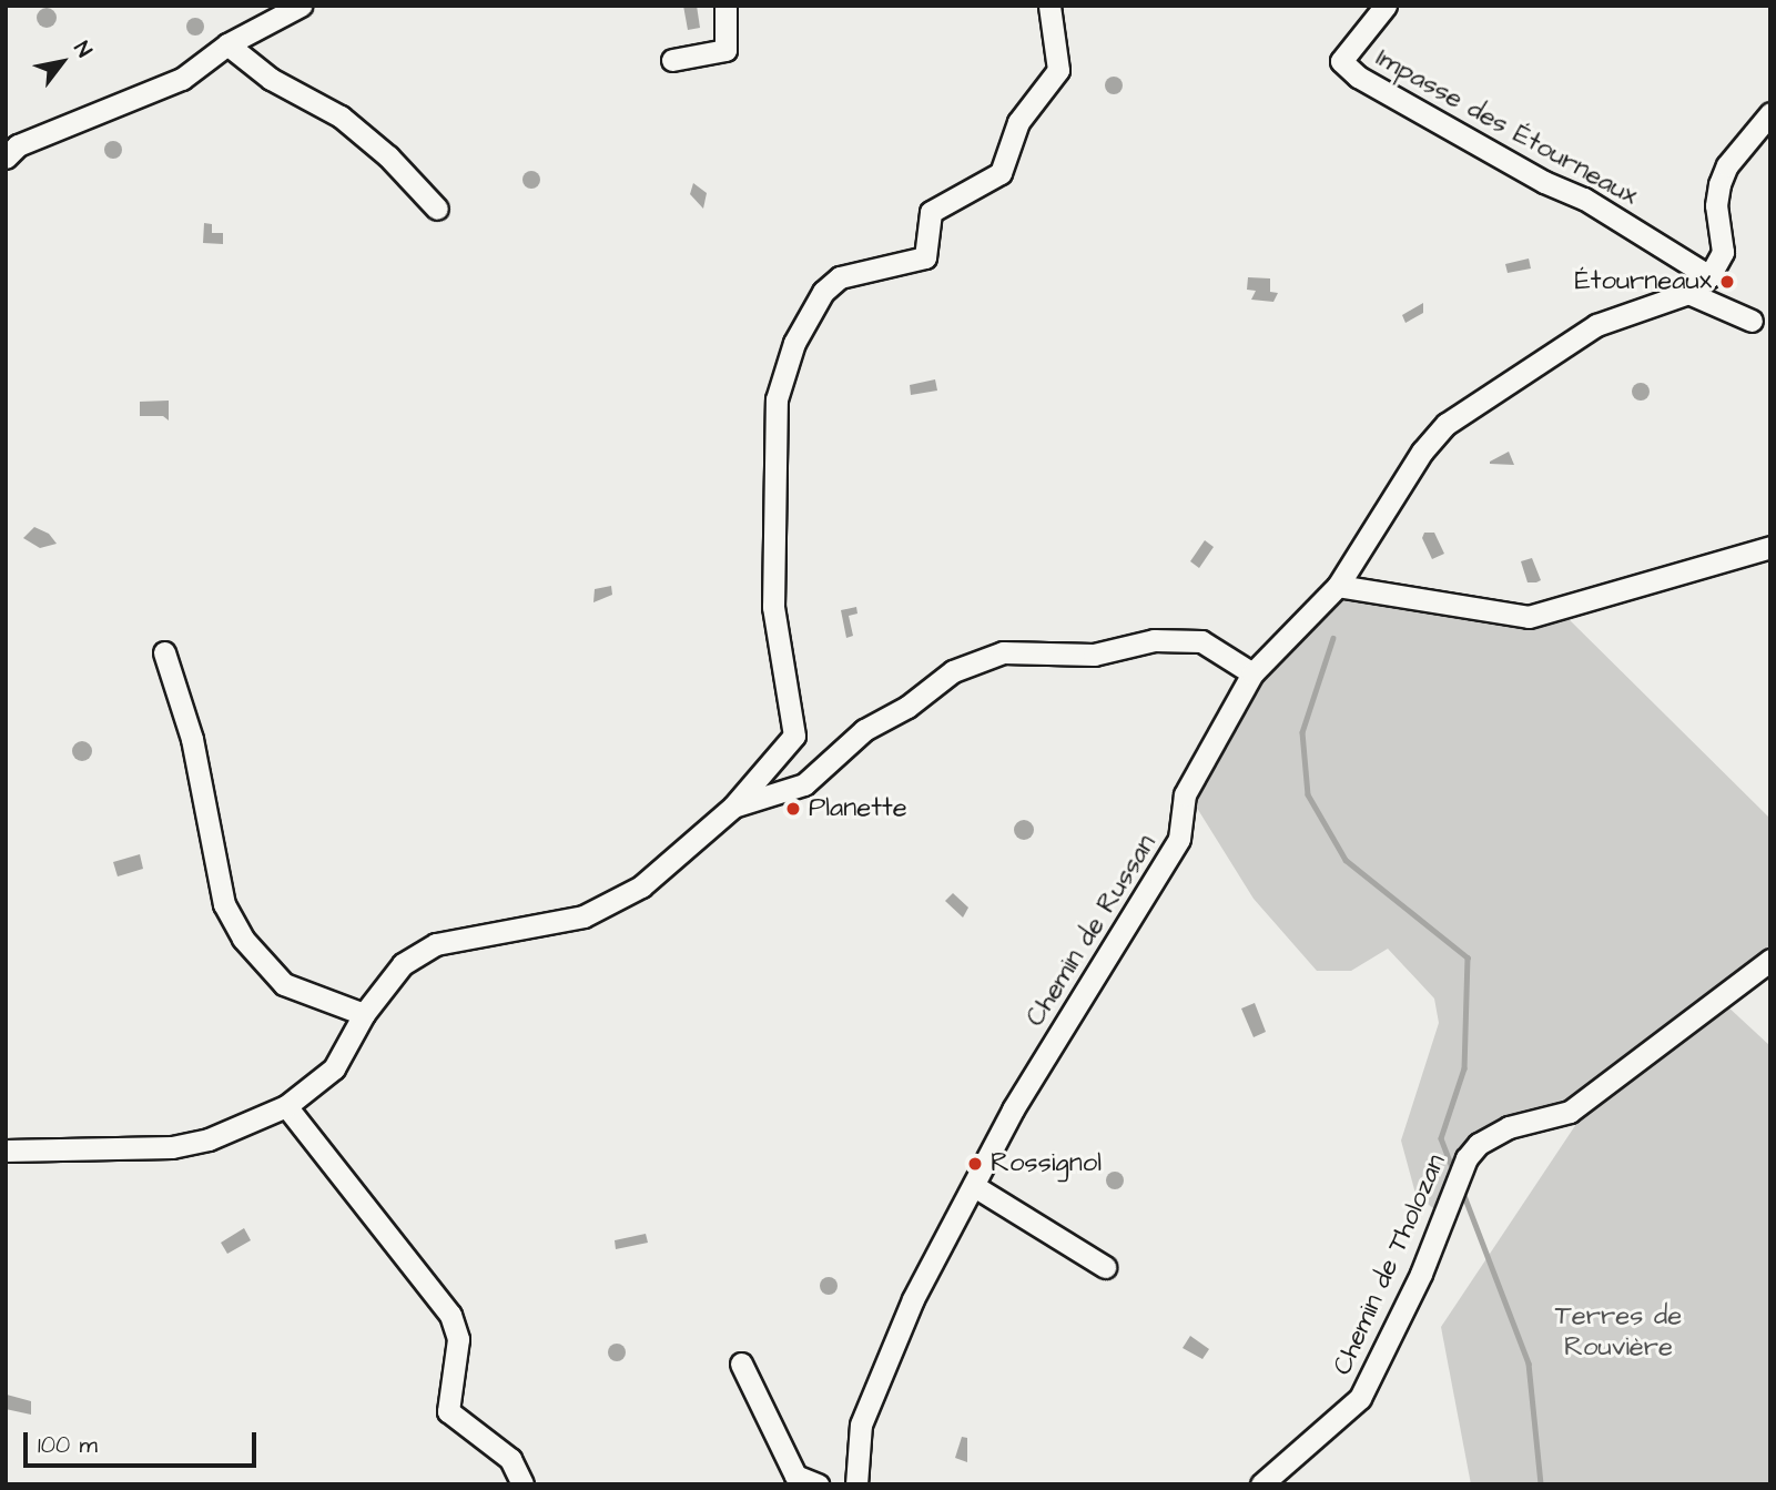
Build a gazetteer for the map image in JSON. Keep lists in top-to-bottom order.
{
  "streets": {
    "street": ["Impasse des Étourneaux", "Chemin de Russan", "Chemin de Tholozan"]
  },
  "crossings": [
    ["Impasse des Étourneaux", "Chemin de Russan"]
  ],
  "parks": ["Terres de Rouvière"],
  "places": ["Étourneaux", "Planette", "Rossignol"],
  "scale_bar": "100 m",
  "north": "top right"
}
